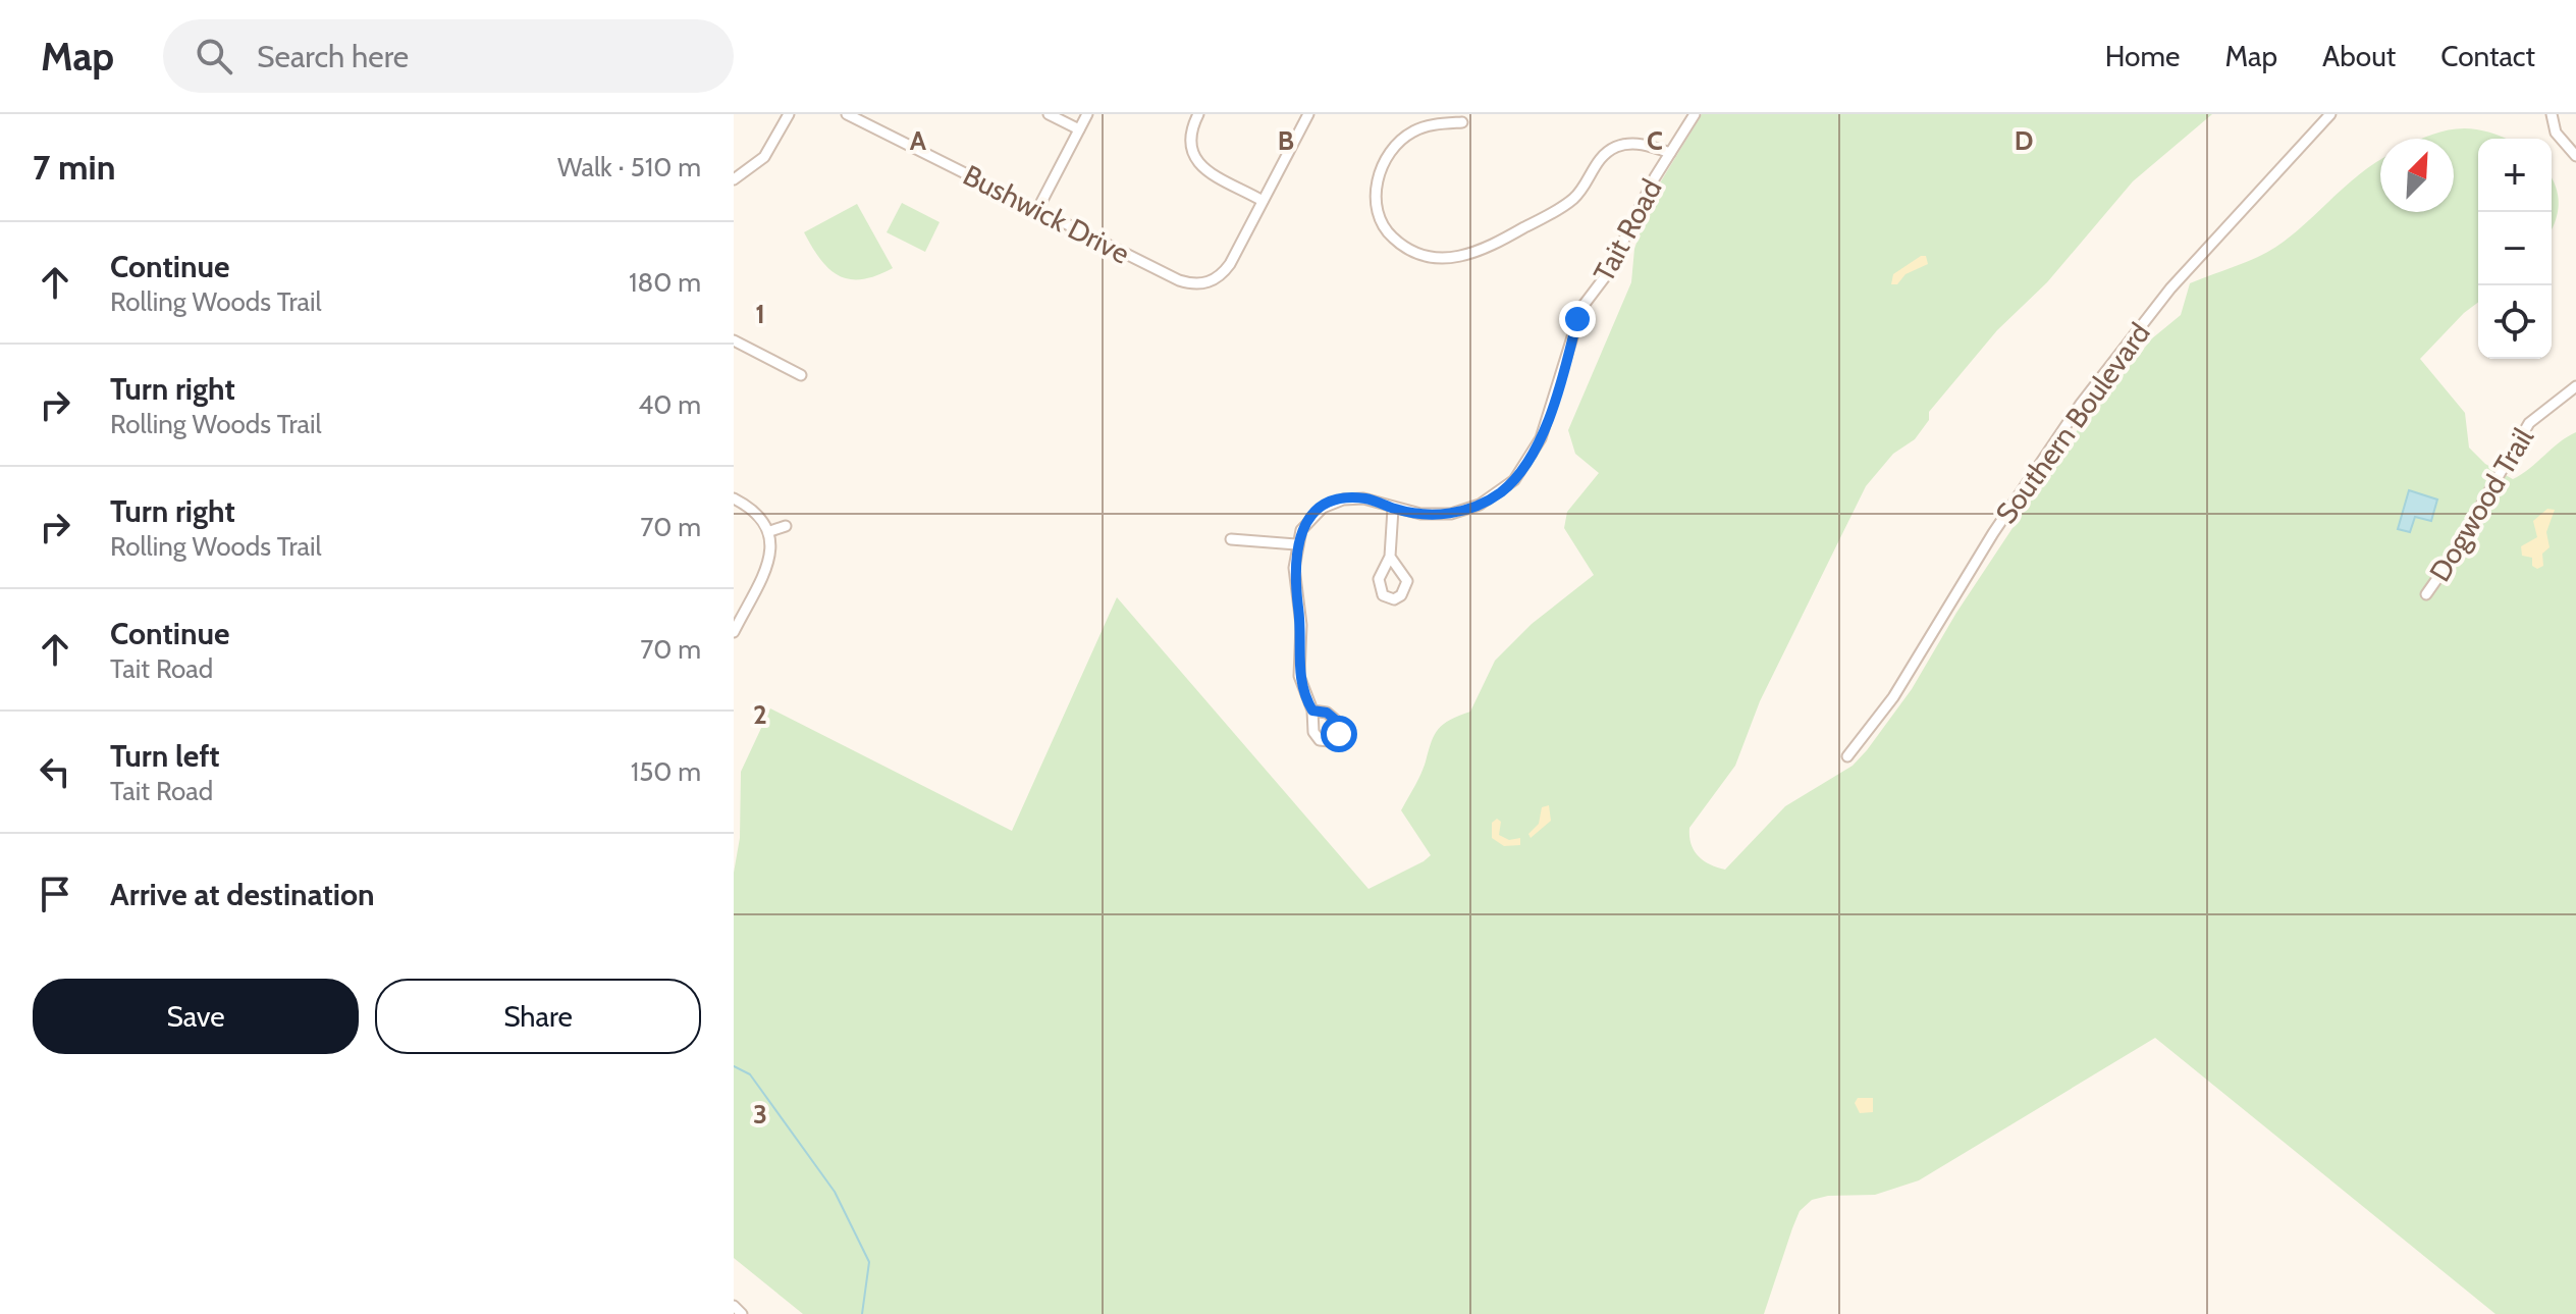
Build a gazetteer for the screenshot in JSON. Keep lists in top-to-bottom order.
{
  "streets": {
    "street": [
      "Bushwick Drive",
      "Tait Road",
      "Southern Boulevard",
      "Dogwood Trail"
    ]
  },
  "north": "top right",
  "page": {
    "header": "Map",
    "search": "Search here",
    "nav": [
      "Home",
      "Map",
      "About",
      "Contact"
    ],
    "heading": ["7 min", "Walk · 510 m"],
    "map_buttons": ["+", "−"],
    "list": [
      ["Continue", "Rolling Woods Trail", "180 m"],
      ["Turn right", "Rolling Woods Trail", "40 m"],
      ["Turn right", "Rolling Woods Trail", "70 m"],
      ["Continue", "Tait Road", "70 m"],
      ["Turn left", "Tait Road", "150 m"],
      "Arrive at destination"
    ],
    "buttons": ["Save", "Share"]
  },
  "grid": {
    "columns": [
      "A",
      "B",
      "C",
      "D"
    ],
    "rows": ["1", "2", "3"]
  }
}
